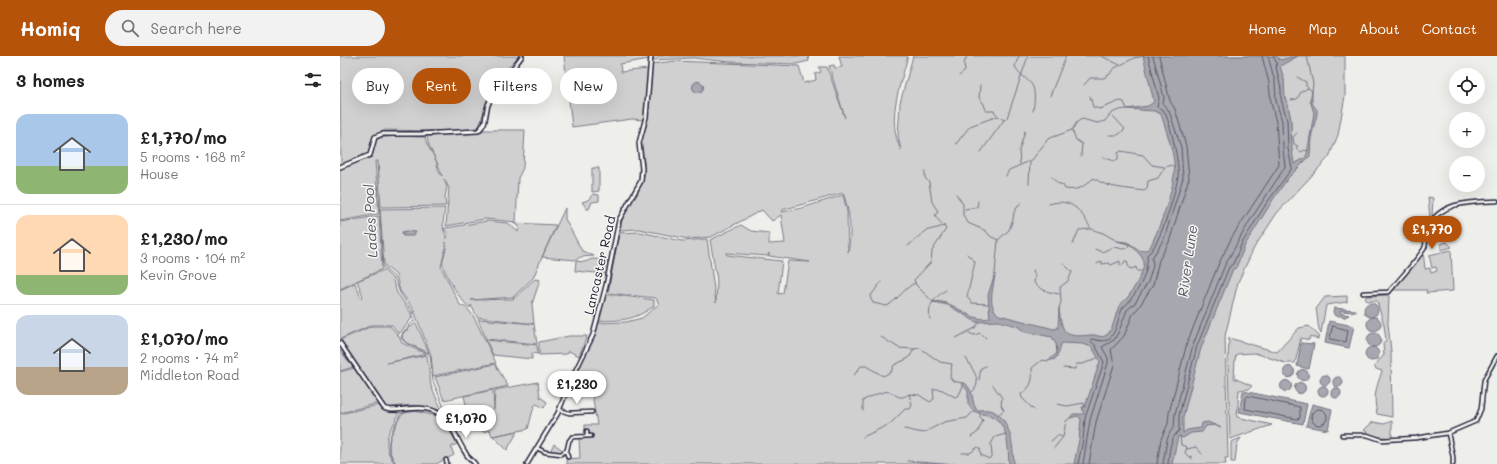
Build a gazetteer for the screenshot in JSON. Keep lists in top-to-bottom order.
{
  "streets": {
    "street": ["Lancaster Road"]
  },
  "water": ["Lades Pool", "River Lune"],
  "page": {
    "header": "Homiq",
    "search": "Search here",
    "nav": [
      "Home",
      "Map",
      "About",
      "Contact"
    ],
    "heading": "3 homes",
    "map_buttons": ["+", "−"],
    "chip": [
      "Buy",
      "Rent",
      "Filters",
      "New"
    ],
    "list": [
      {
        "name": "£1,770/mo",
        "note": "5 rooms · 168 m² · House"
      },
      {
        "name": "£1,230/mo",
        "note": "3 rooms · 104 m² · Kevin Grove"
      },
      {
        "name": "£1,070/mo",
        "note": "2 rooms · 74 m² · Middleton Road"
      }
    ],
    "price": ["£1,770", "£1,230", "£1,070"]
  }
}
